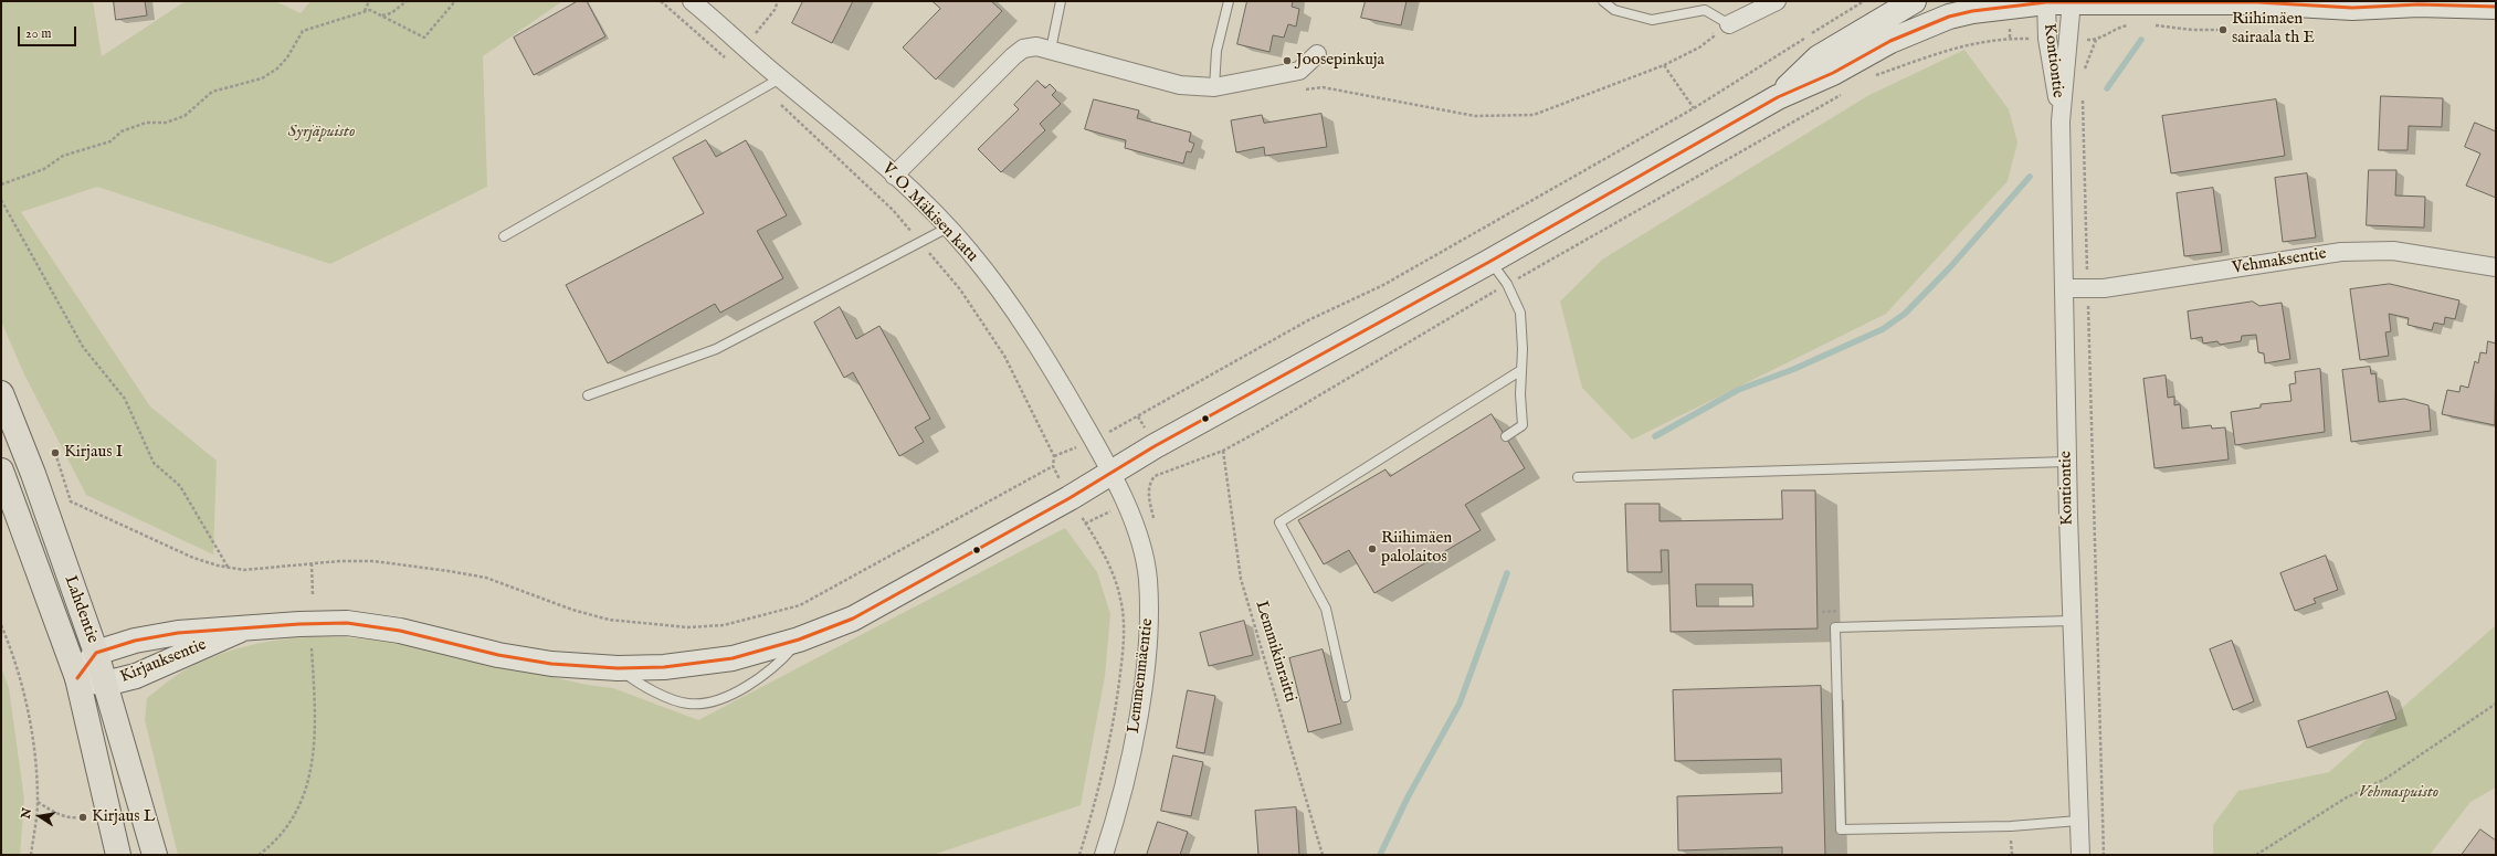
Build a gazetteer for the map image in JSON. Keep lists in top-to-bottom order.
{
  "streets": {
    "main road": ["Lahdentie"],
    "street": [
      "Kontiontie",
      "V. O. Mäkisen katu",
      "Vehmaksentie",
      "Kirjauksentie",
      "Lemmenmäentie"
    ],
    "path": ["Lemmikinraitti"]
  },
  "crossings": [
    ["Kontiontie", "Vehmaksentie"],
    ["Kontiontie", "Kirjauksentie"],
    ["V. O. Mäkisen katu", "Kirjauksentie"],
    ["V. O. Mäkisen katu", "Lemmenmäentie"],
    ["Lahdentie", "Kirjauksentie"],
    ["Kirjauksentie", "Lemmenmäentie"]
  ],
  "parks": ["Syrjäpuisto", "Vehmaspuisto"],
  "places": [
    "Riihimäen sairaala th E",
    "Joosepinkuja",
    "Kirjaus I",
    "Riihimäen palolaitos",
    "Kirjaus L"
  ],
  "scale_bar": "20 m",
  "north": "left"
}
